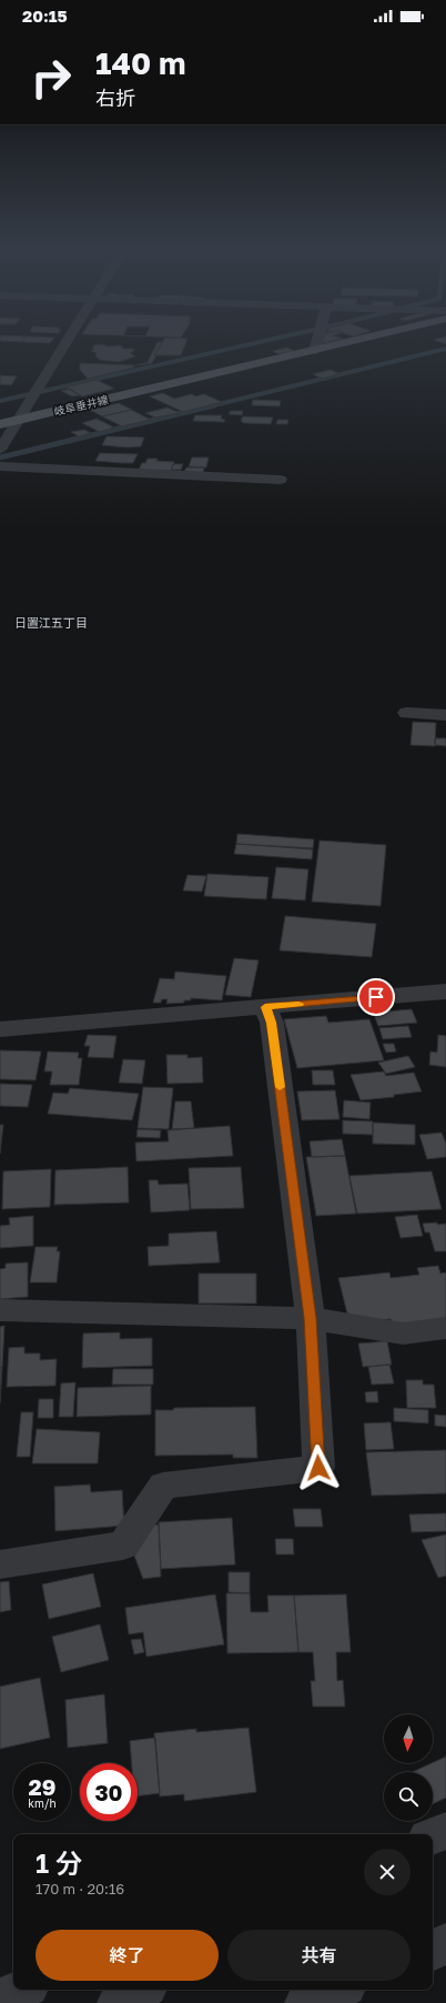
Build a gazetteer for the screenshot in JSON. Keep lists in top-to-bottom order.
{
  "streets": {
    "main road": ["岐阜垂井線"]
  },
  "districts": ["日置江五丁目"],
  "north": "bottom",
  "page": {
    "status": "20:15",
    "turn": ["140 m", "右折"],
    "speed": "29 km/h",
    "limit": "30",
    "heading": ["1 分", "170 m · 20:16"],
    "buttons": ["終了", "共有"]
  }
}
